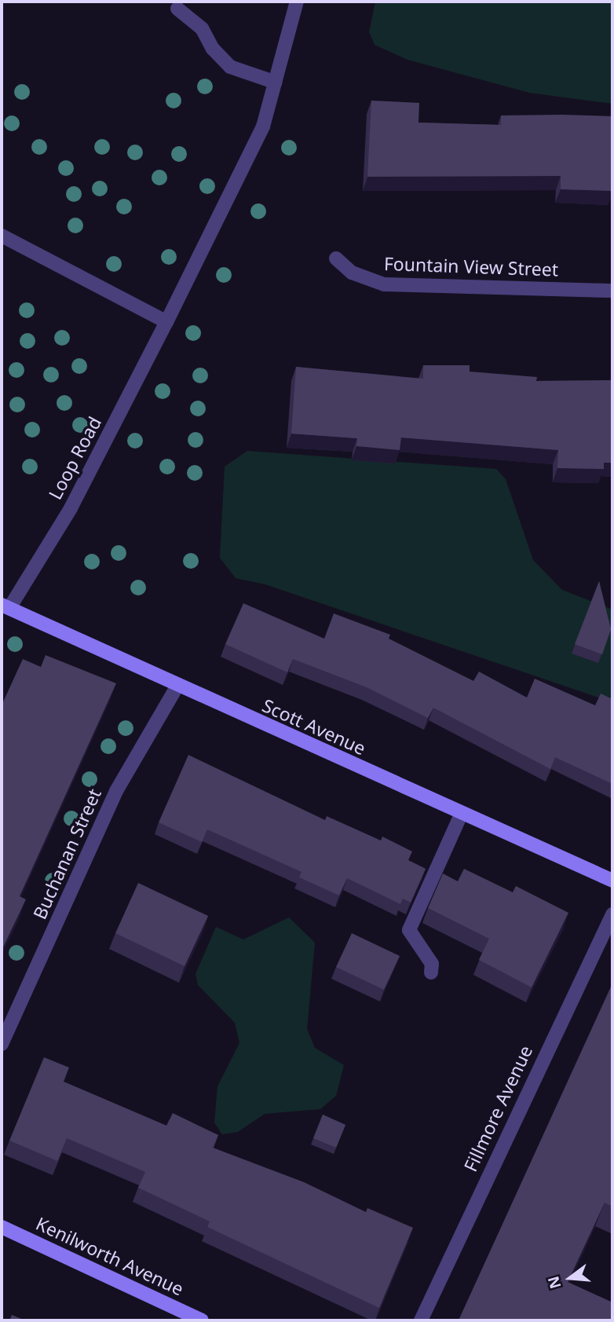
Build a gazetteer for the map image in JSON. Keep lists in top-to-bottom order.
{
  "streets": {
    "main road": ["Scott Avenue", "Kenilworth Avenue"],
    "street": [
      "Fountain View Street",
      "Loop Road",
      "Buchanan Street",
      "Fillmore Avenue"
    ]
  },
  "crossings": [
    ["Loop Road", "Scott Avenue"],
    ["Scott Avenue", "Buchanan Street"]
  ],
  "north": "left"
}
